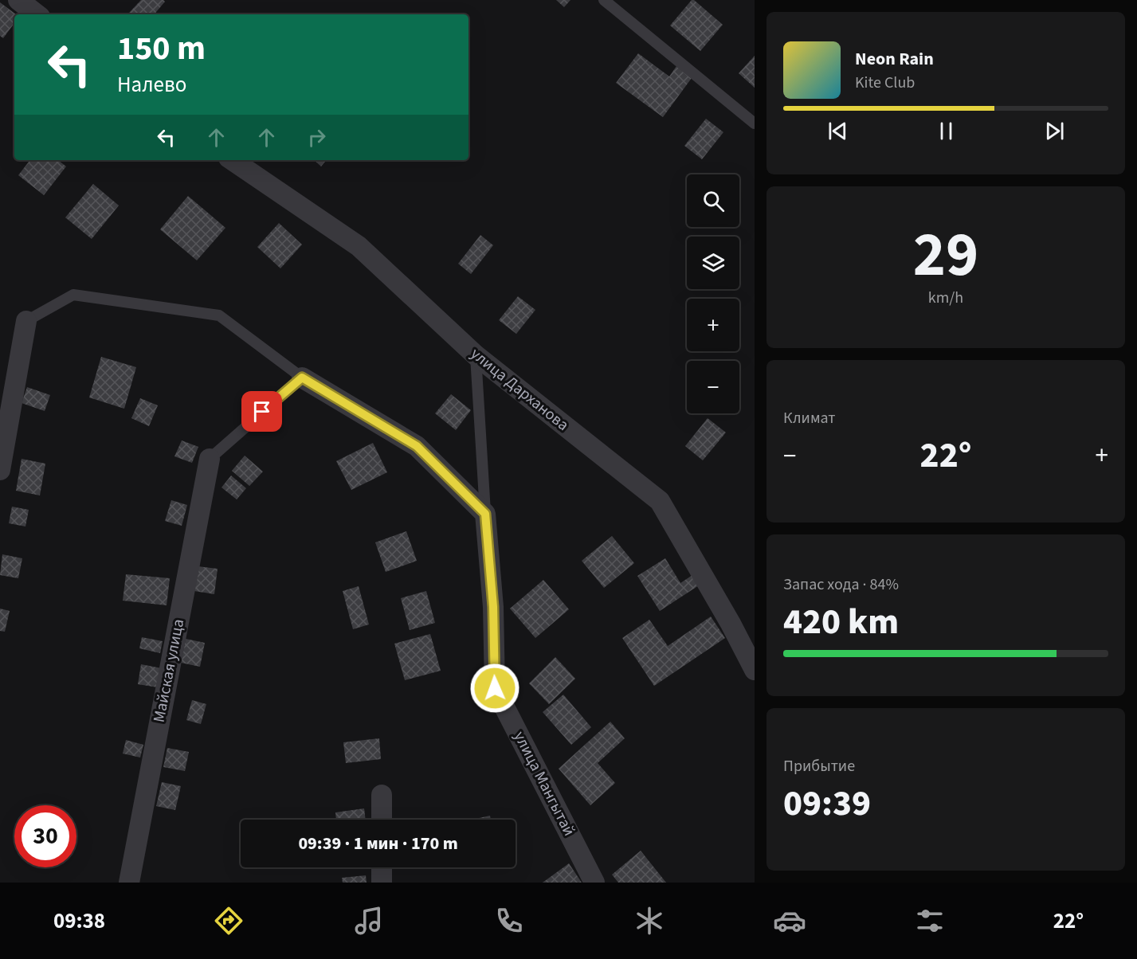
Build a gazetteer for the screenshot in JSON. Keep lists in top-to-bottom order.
{
  "streets": {
    "street": ["улица Дарханова", "Майская улица", "улица Мангытай"]
  },
  "page": {
    "turn": ["150 m", "Налево"],
    "song": ["Neon Rain", "Kite Club"],
    "map_buttons": ["+", "−"],
    "tile": [
      ["29", "km/h"],
      "Климат",
      ["Запас хода · 84%", "420 km"],
      ["Прибытие", "09:39"]
    ],
    "heat": ["−", "22°", "+"],
    "limit": "30",
    "trip": "09:39 · 1 мин · 170 m",
    "tabs": ["09:38", "22°"]
  }
}
